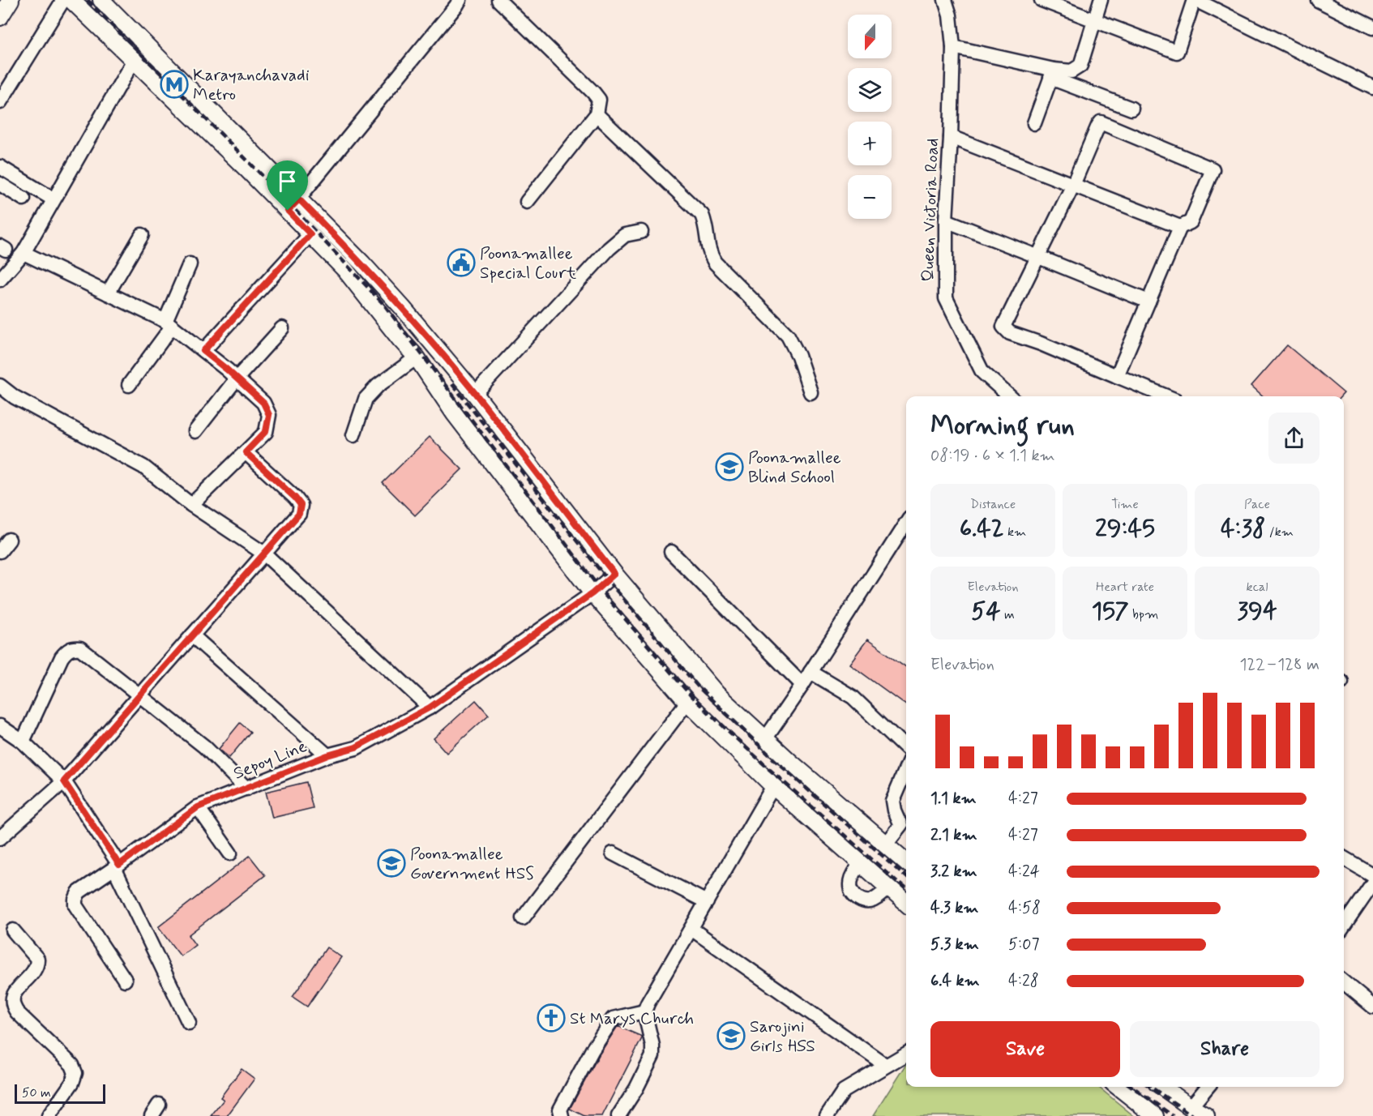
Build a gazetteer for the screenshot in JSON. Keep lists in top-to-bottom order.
{
  "streets": {
    "street": ["Queen Victoria Road", "Sepoy Line"]
  },
  "places": {
    "metro station": ["Karayanchavadi Metro"],
    "public building": ["Poonamallee Special Court"],
    "school or university": ["Poonamallee Blind School", "Poonamallee Government HSS", "Sarojini Girls HSS"],
    "church": ["St Marys Church"]
  },
  "scale_bar": "50 m",
  "north": "bottom",
  "page": {
    "map_buttons": ["+", "−"],
    "heading": ["Morning run", "08:19 · 6 × 1.1 km"],
    "stats": [
      ["Distance", "6.42 km"],
      ["Time", "29:45"],
      ["Pace", "4:38 /km"],
      ["Elevation", "54 m"],
      ["Heart rate", "157 bpm"],
      ["kcal", "394"]
    ],
    "chart": ["Elevation", "122–128 m"],
    "list": [
      {
        "name": "1.1 km",
        "note": "4:27"
      },
      {
        "name": "2.1 km",
        "note": "4:27"
      },
      {
        "name": "3.2 km",
        "note": "4:24"
      },
      {
        "name": "4.3 km",
        "note": "4:58"
      },
      {
        "name": "5.3 km",
        "note": "5:07"
      },
      {
        "name": "6.4 km",
        "note": "4:28"
      }
    ],
    "buttons": ["Save", "Share"],
    "scale": "50 m"
  }
}
